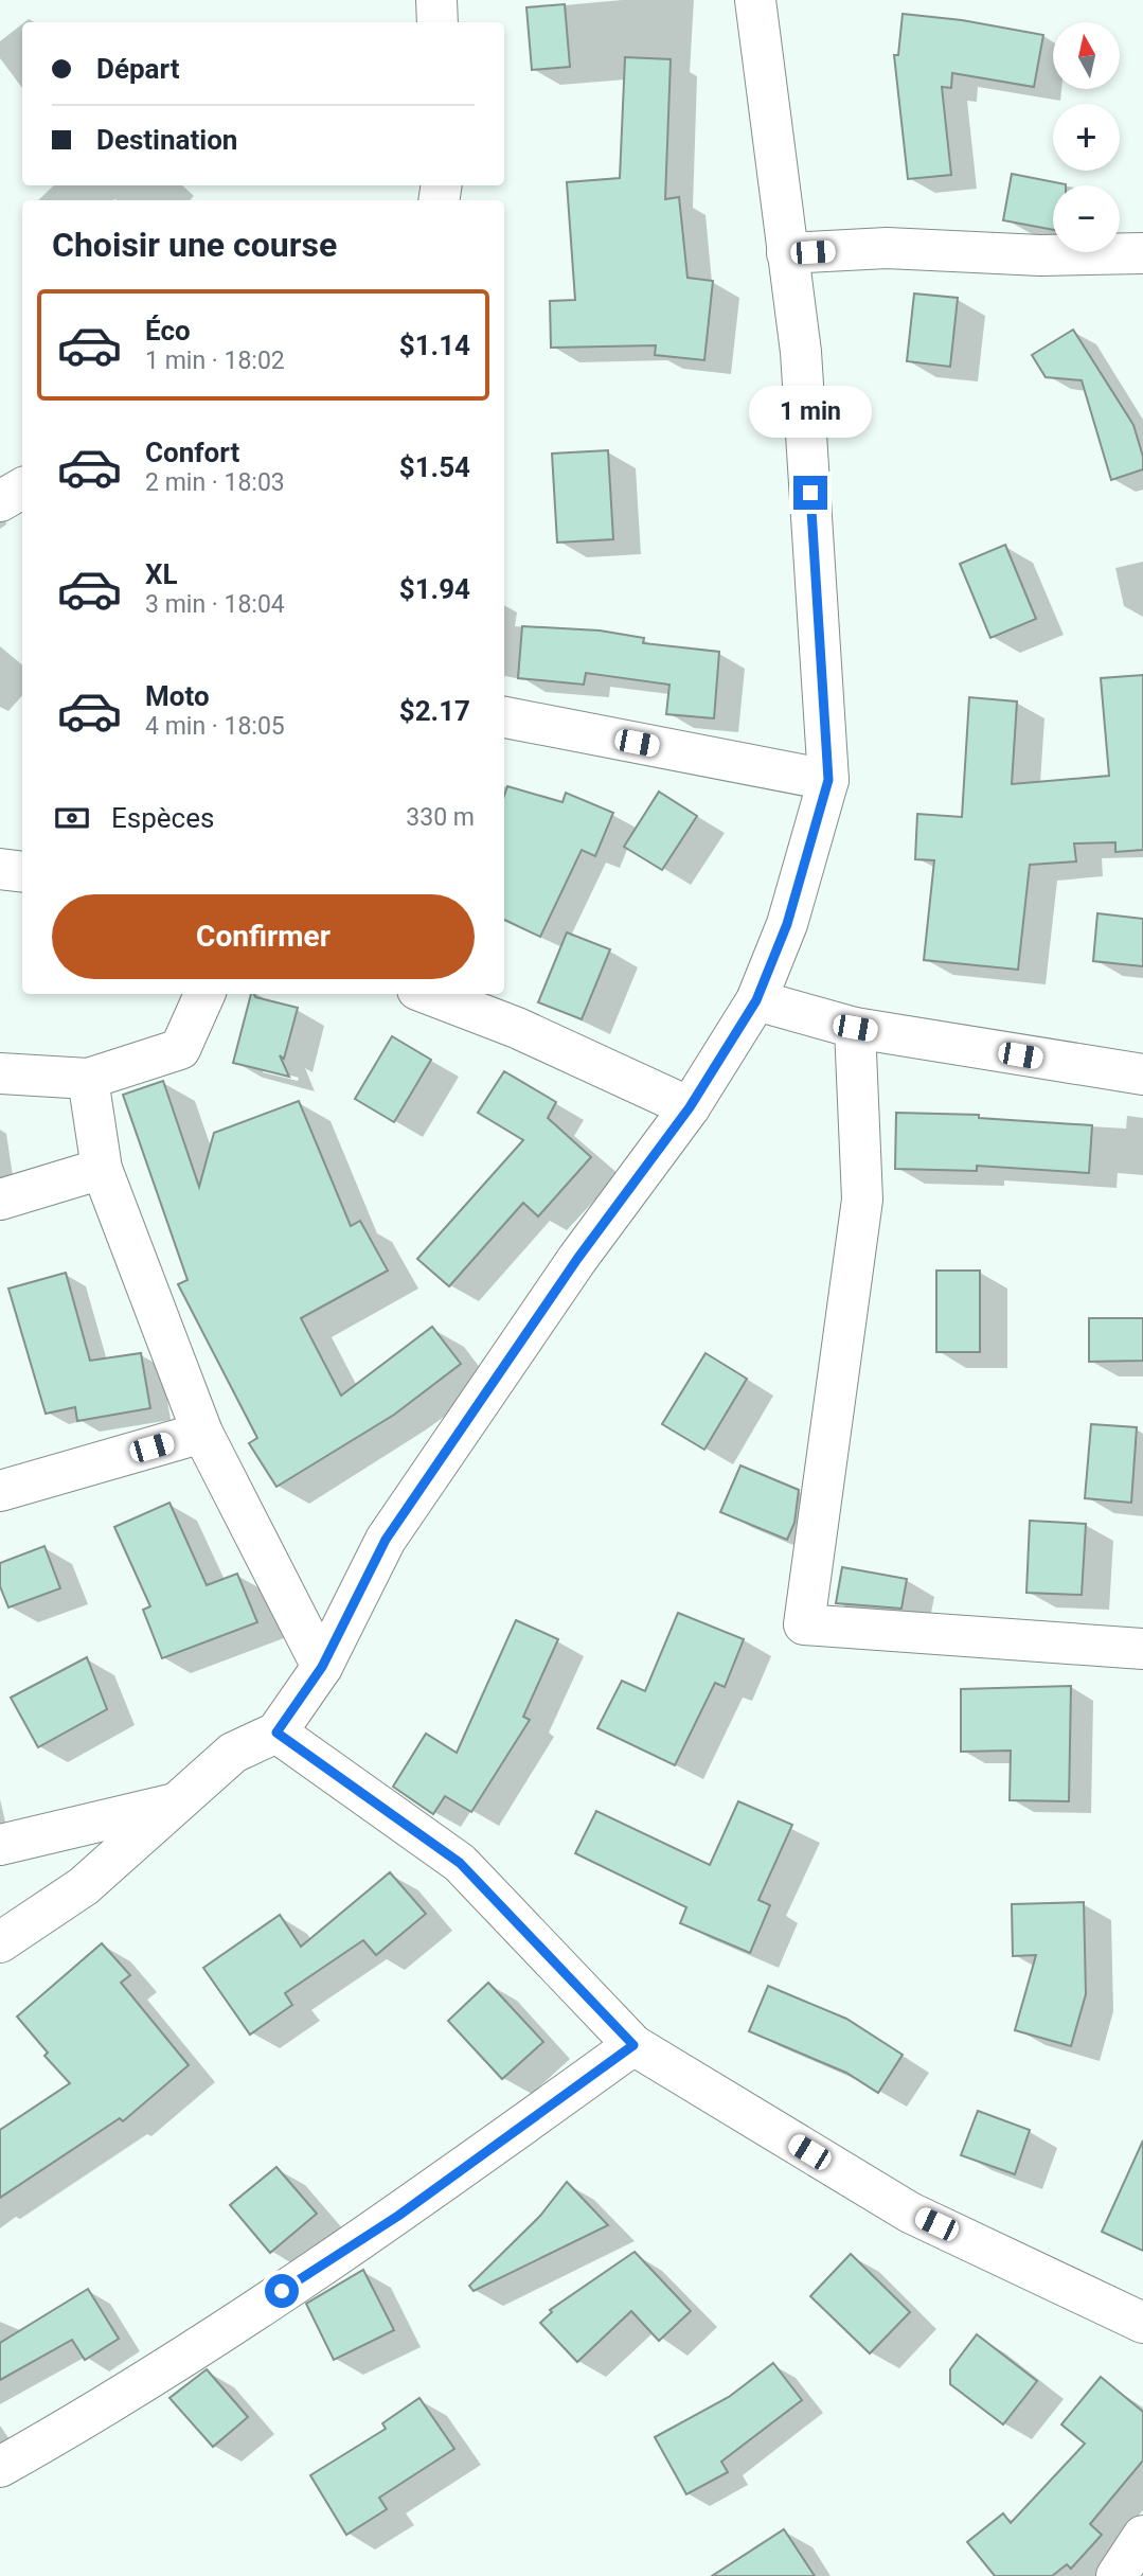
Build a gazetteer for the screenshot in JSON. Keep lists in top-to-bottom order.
{
  "north": "top",
  "page": {
    "map_buttons": ["+", "−"],
    "banner": ["Départ", "Destination"],
    "heading": "Choisir une course",
    "list": [
      {
        "name": "Éco",
        "note": "1 min · 18:02",
        "value": "$1.14"
      },
      {
        "name": "Confort",
        "note": "2 min · 18:03",
        "value": "$1.54"
      },
      {
        "name": "XL",
        "note": "3 min · 18:04",
        "value": "$1.94"
      },
      {
        "name": "Moto",
        "note": "4 min · 18:05",
        "value": "$2.17"
      }
    ],
    "bubble": "1 min",
    "pay": ["Espèces", "330 m"],
    "buttons": "Confirmer"
  }
}
